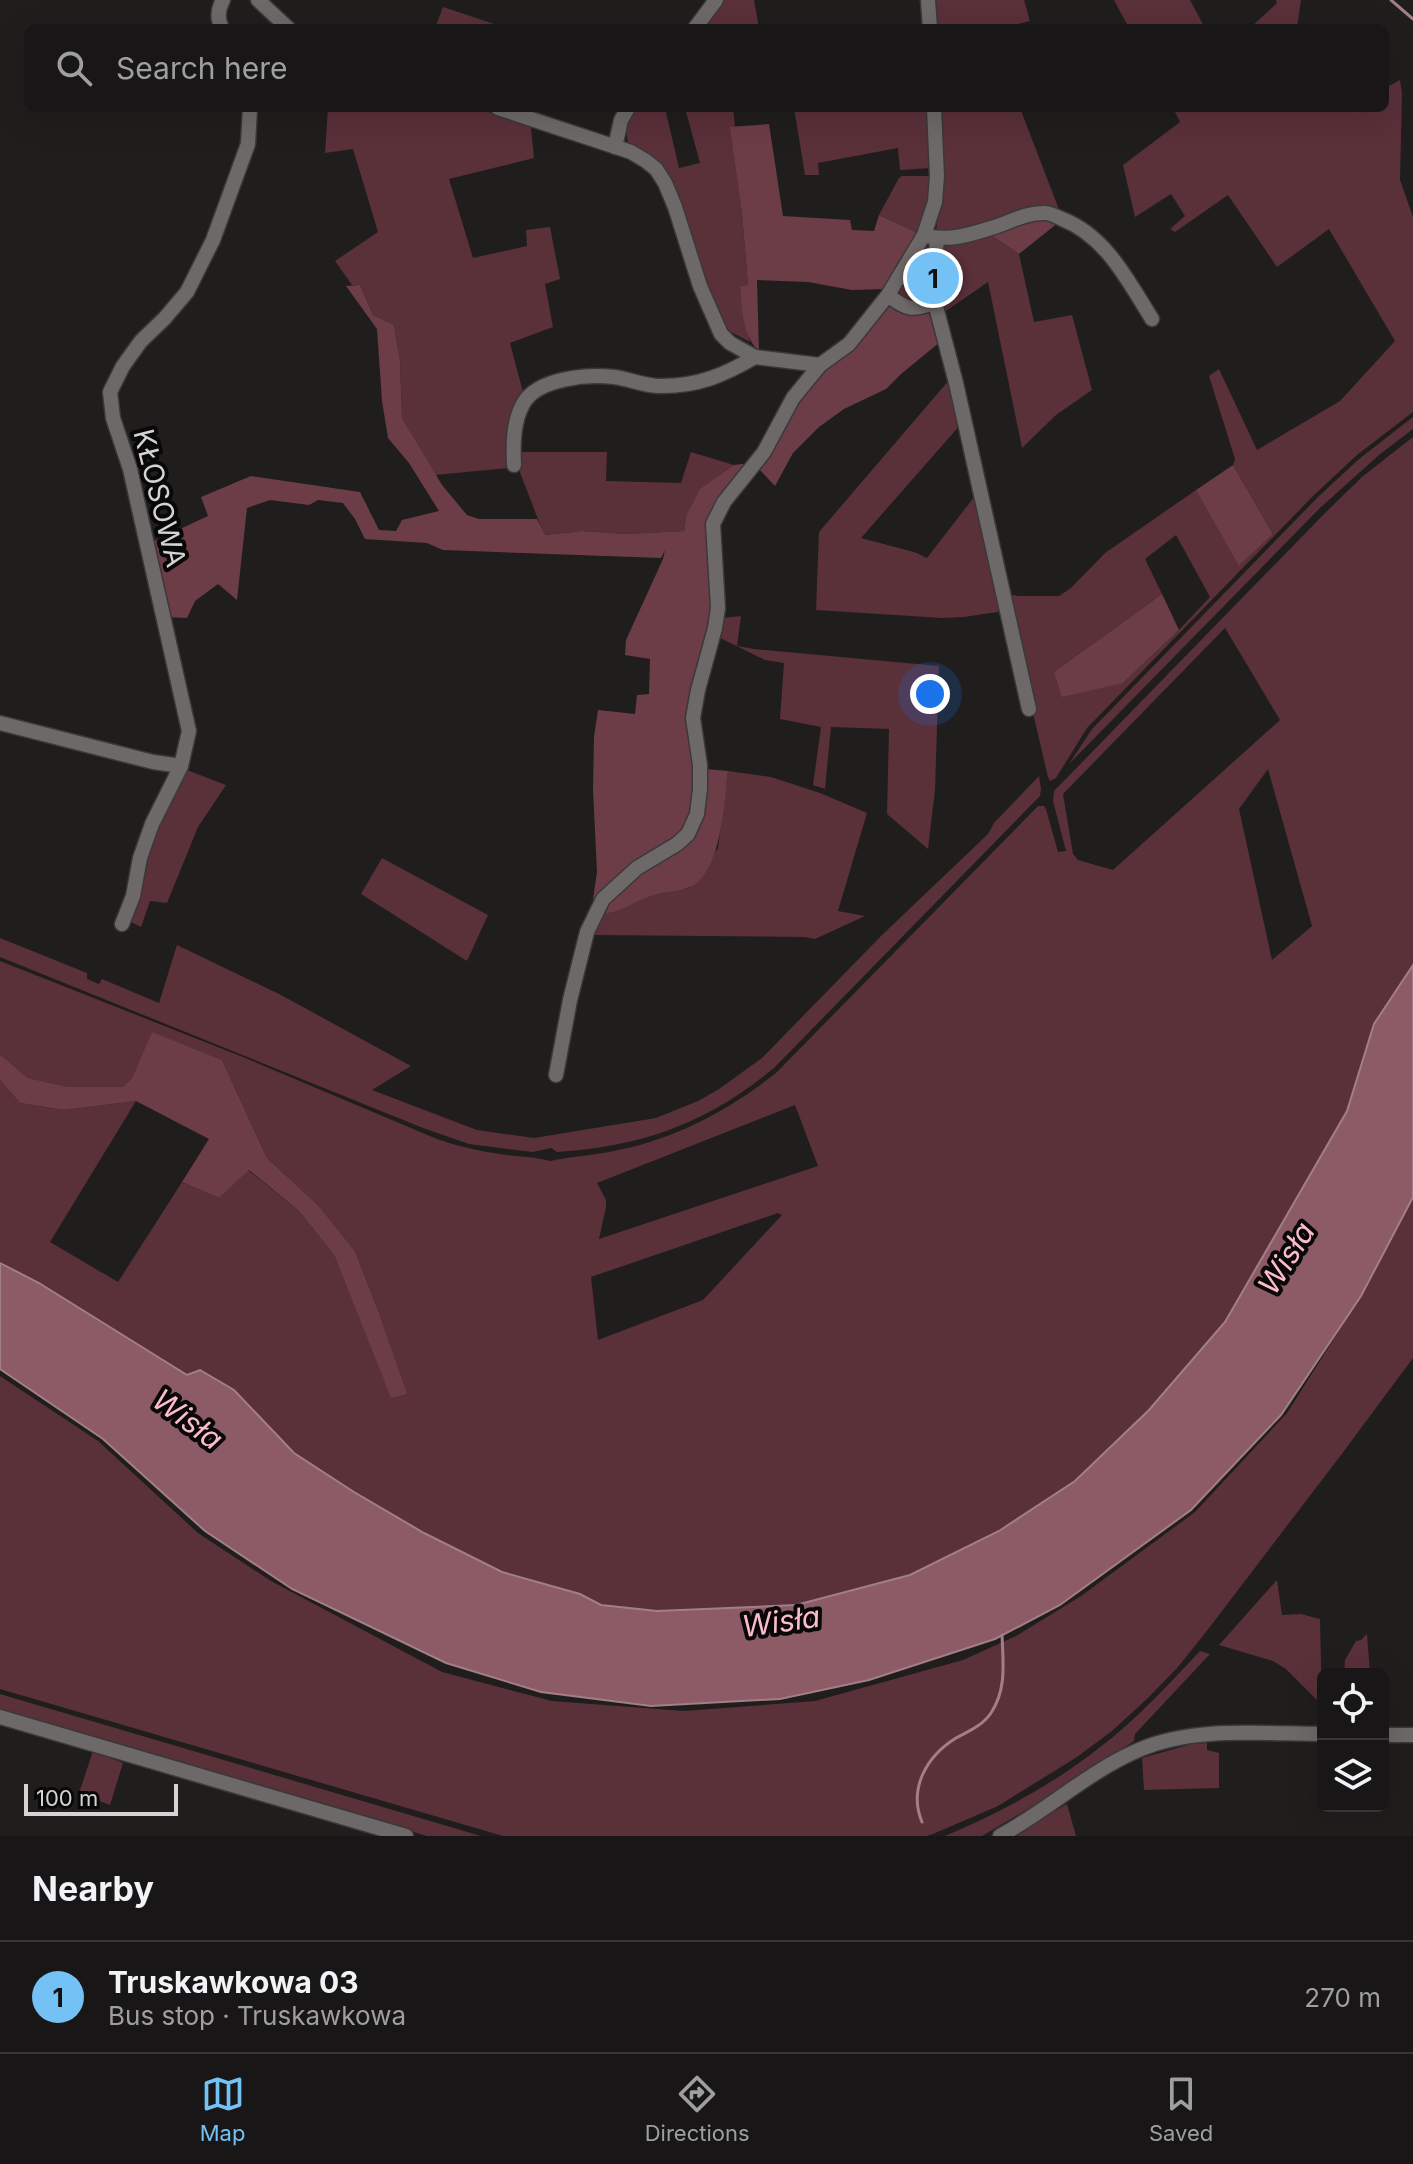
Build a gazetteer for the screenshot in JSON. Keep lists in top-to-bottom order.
{
  "streets": {
    "street": ["KŁOSOWA"]
  },
  "water": ["Wisła"],
  "scale_bar": "100 m",
  "page": {
    "search": "Search here",
    "pins": "1",
    "scale": "100 m",
    "heading": "Nearby",
    "list": [
      {
        "mark": "1",
        "name": "Truskawkowa 03",
        "note": "Bus stop · Truskawkowa",
        "value": "270 m"
      }
    ],
    "nav": ["Map", "Directions", "Saved"]
  }
}
